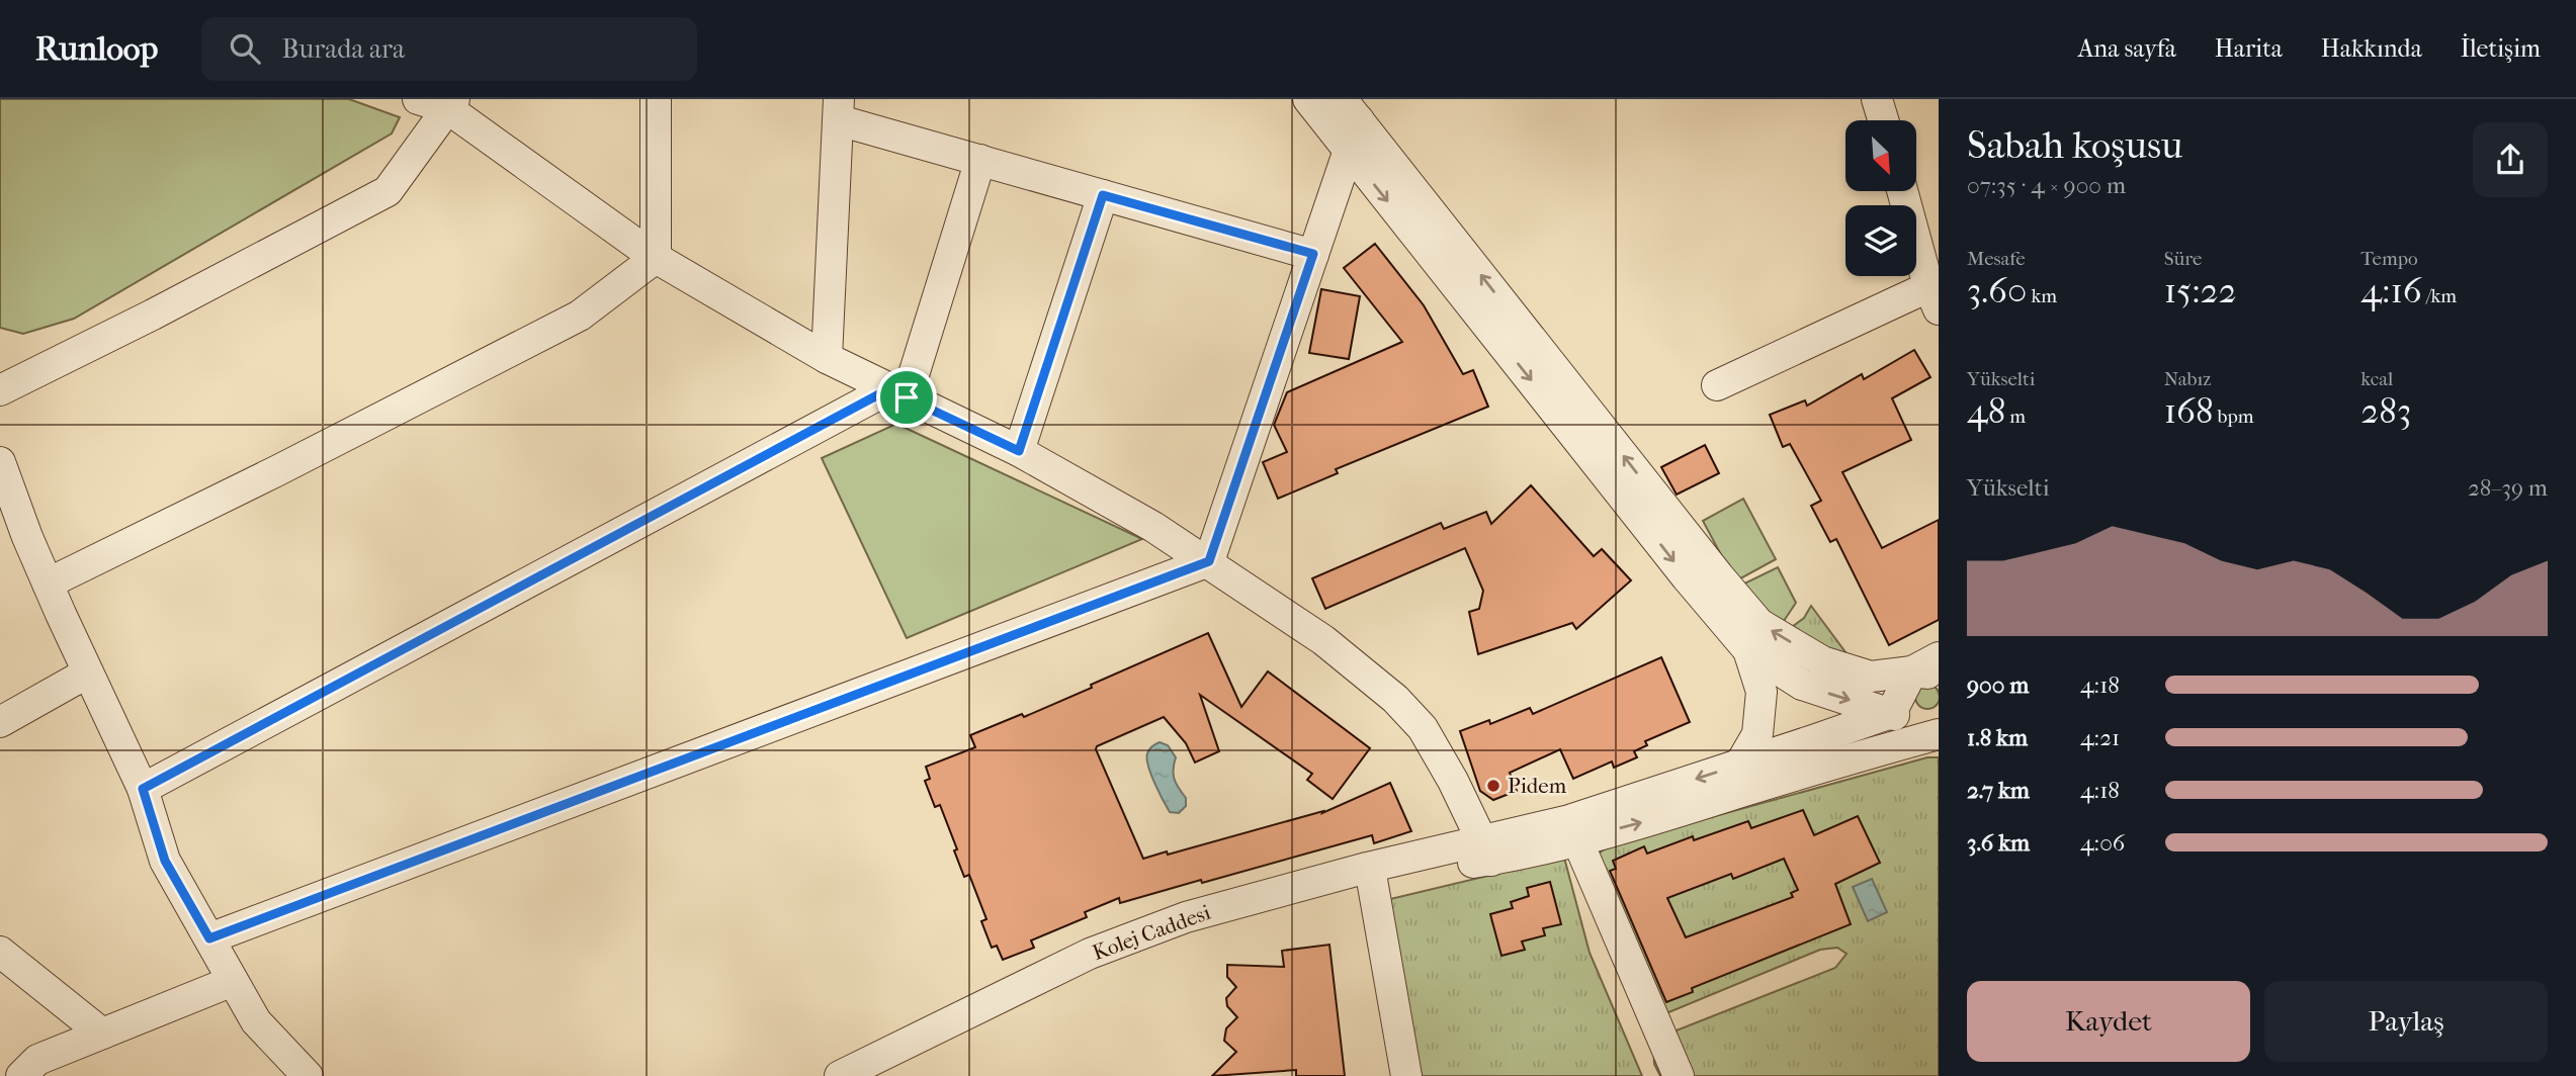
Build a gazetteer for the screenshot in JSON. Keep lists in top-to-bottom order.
{
  "streets": {
    "street": ["Kolej Caddesi"]
  },
  "places": ["Pidem"],
  "north": "bottom right",
  "page": {
    "header": "Runloop",
    "search": "Burada ara",
    "nav": [
      "Ana sayfa",
      "Harita",
      "Hakkında",
      "İletişim"
    ],
    "heading": ["Sabah koşusu", "07:35 · 4 × 900 m"],
    "stats": [
      ["Mesafe", "3.60 km"],
      ["Süre", "15:22"],
      ["Tempo", "4:16 /km"],
      ["Yükselti", "48 m"],
      ["Nabız", "168 bpm"],
      ["kcal", "283"]
    ],
    "chart": ["Yükselti", "28–39 m"],
    "list": [
      {
        "name": "900 m",
        "note": "4:18"
      },
      {
        "name": "1.8 km",
        "note": "4:21"
      },
      {
        "name": "2.7 km",
        "note": "4:18"
      },
      {
        "name": "3.6 km",
        "note": "4:06"
      }
    ],
    "buttons": ["Kaydet", "Paylaş"]
  }
}
